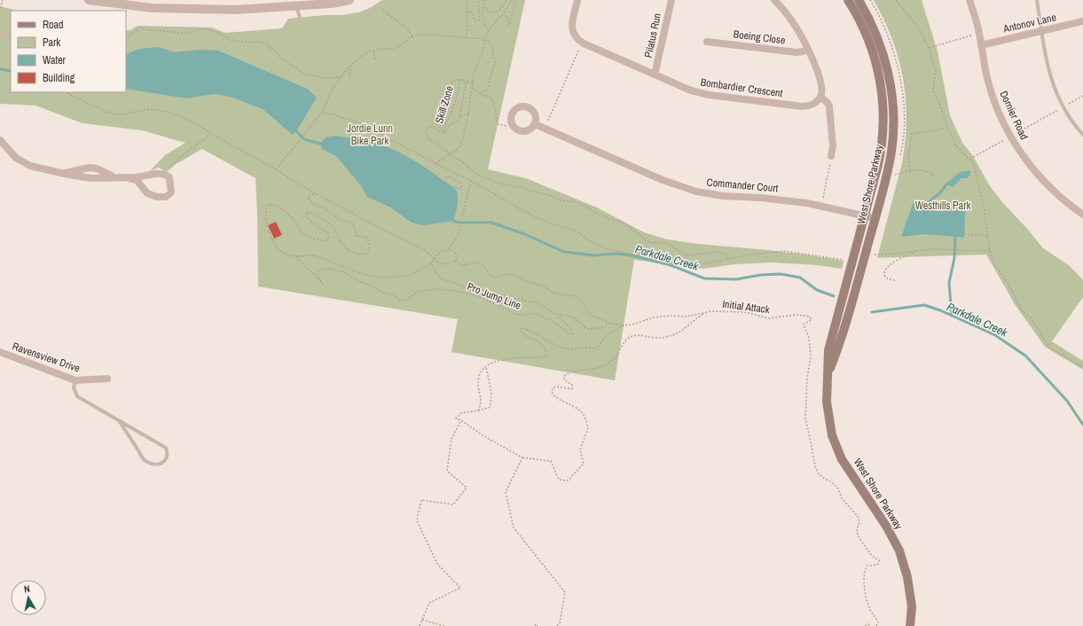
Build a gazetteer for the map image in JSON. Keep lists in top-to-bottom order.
{
  "streets": {
    "main road": ["West Shore Parkway"],
    "street": [
      "Antonov Lane",
      "Pilatus Run",
      "Boeing Close",
      "Bombardier Crescent",
      "Dornier Road",
      "Commander Court",
      "Ravensview Drive"
    ],
    "path": ["Skill Zone", "Pro Jump Line", "Initial Attack"]
  },
  "crossings": [
    ["Antonov Lane", "Dornier Road"],
    ["Pilatus Run", "Bombardier Crescent"],
    ["West Shore Parkway", "Commander Court"]
  ],
  "water": ["Parkdale Creek"],
  "parks": ["Jordie Lunn Bike Park", "Westhills Park"],
  "legend": [
    "Road",
    "Park",
    "Water",
    "Building"
  ],
  "north": "top"
}
